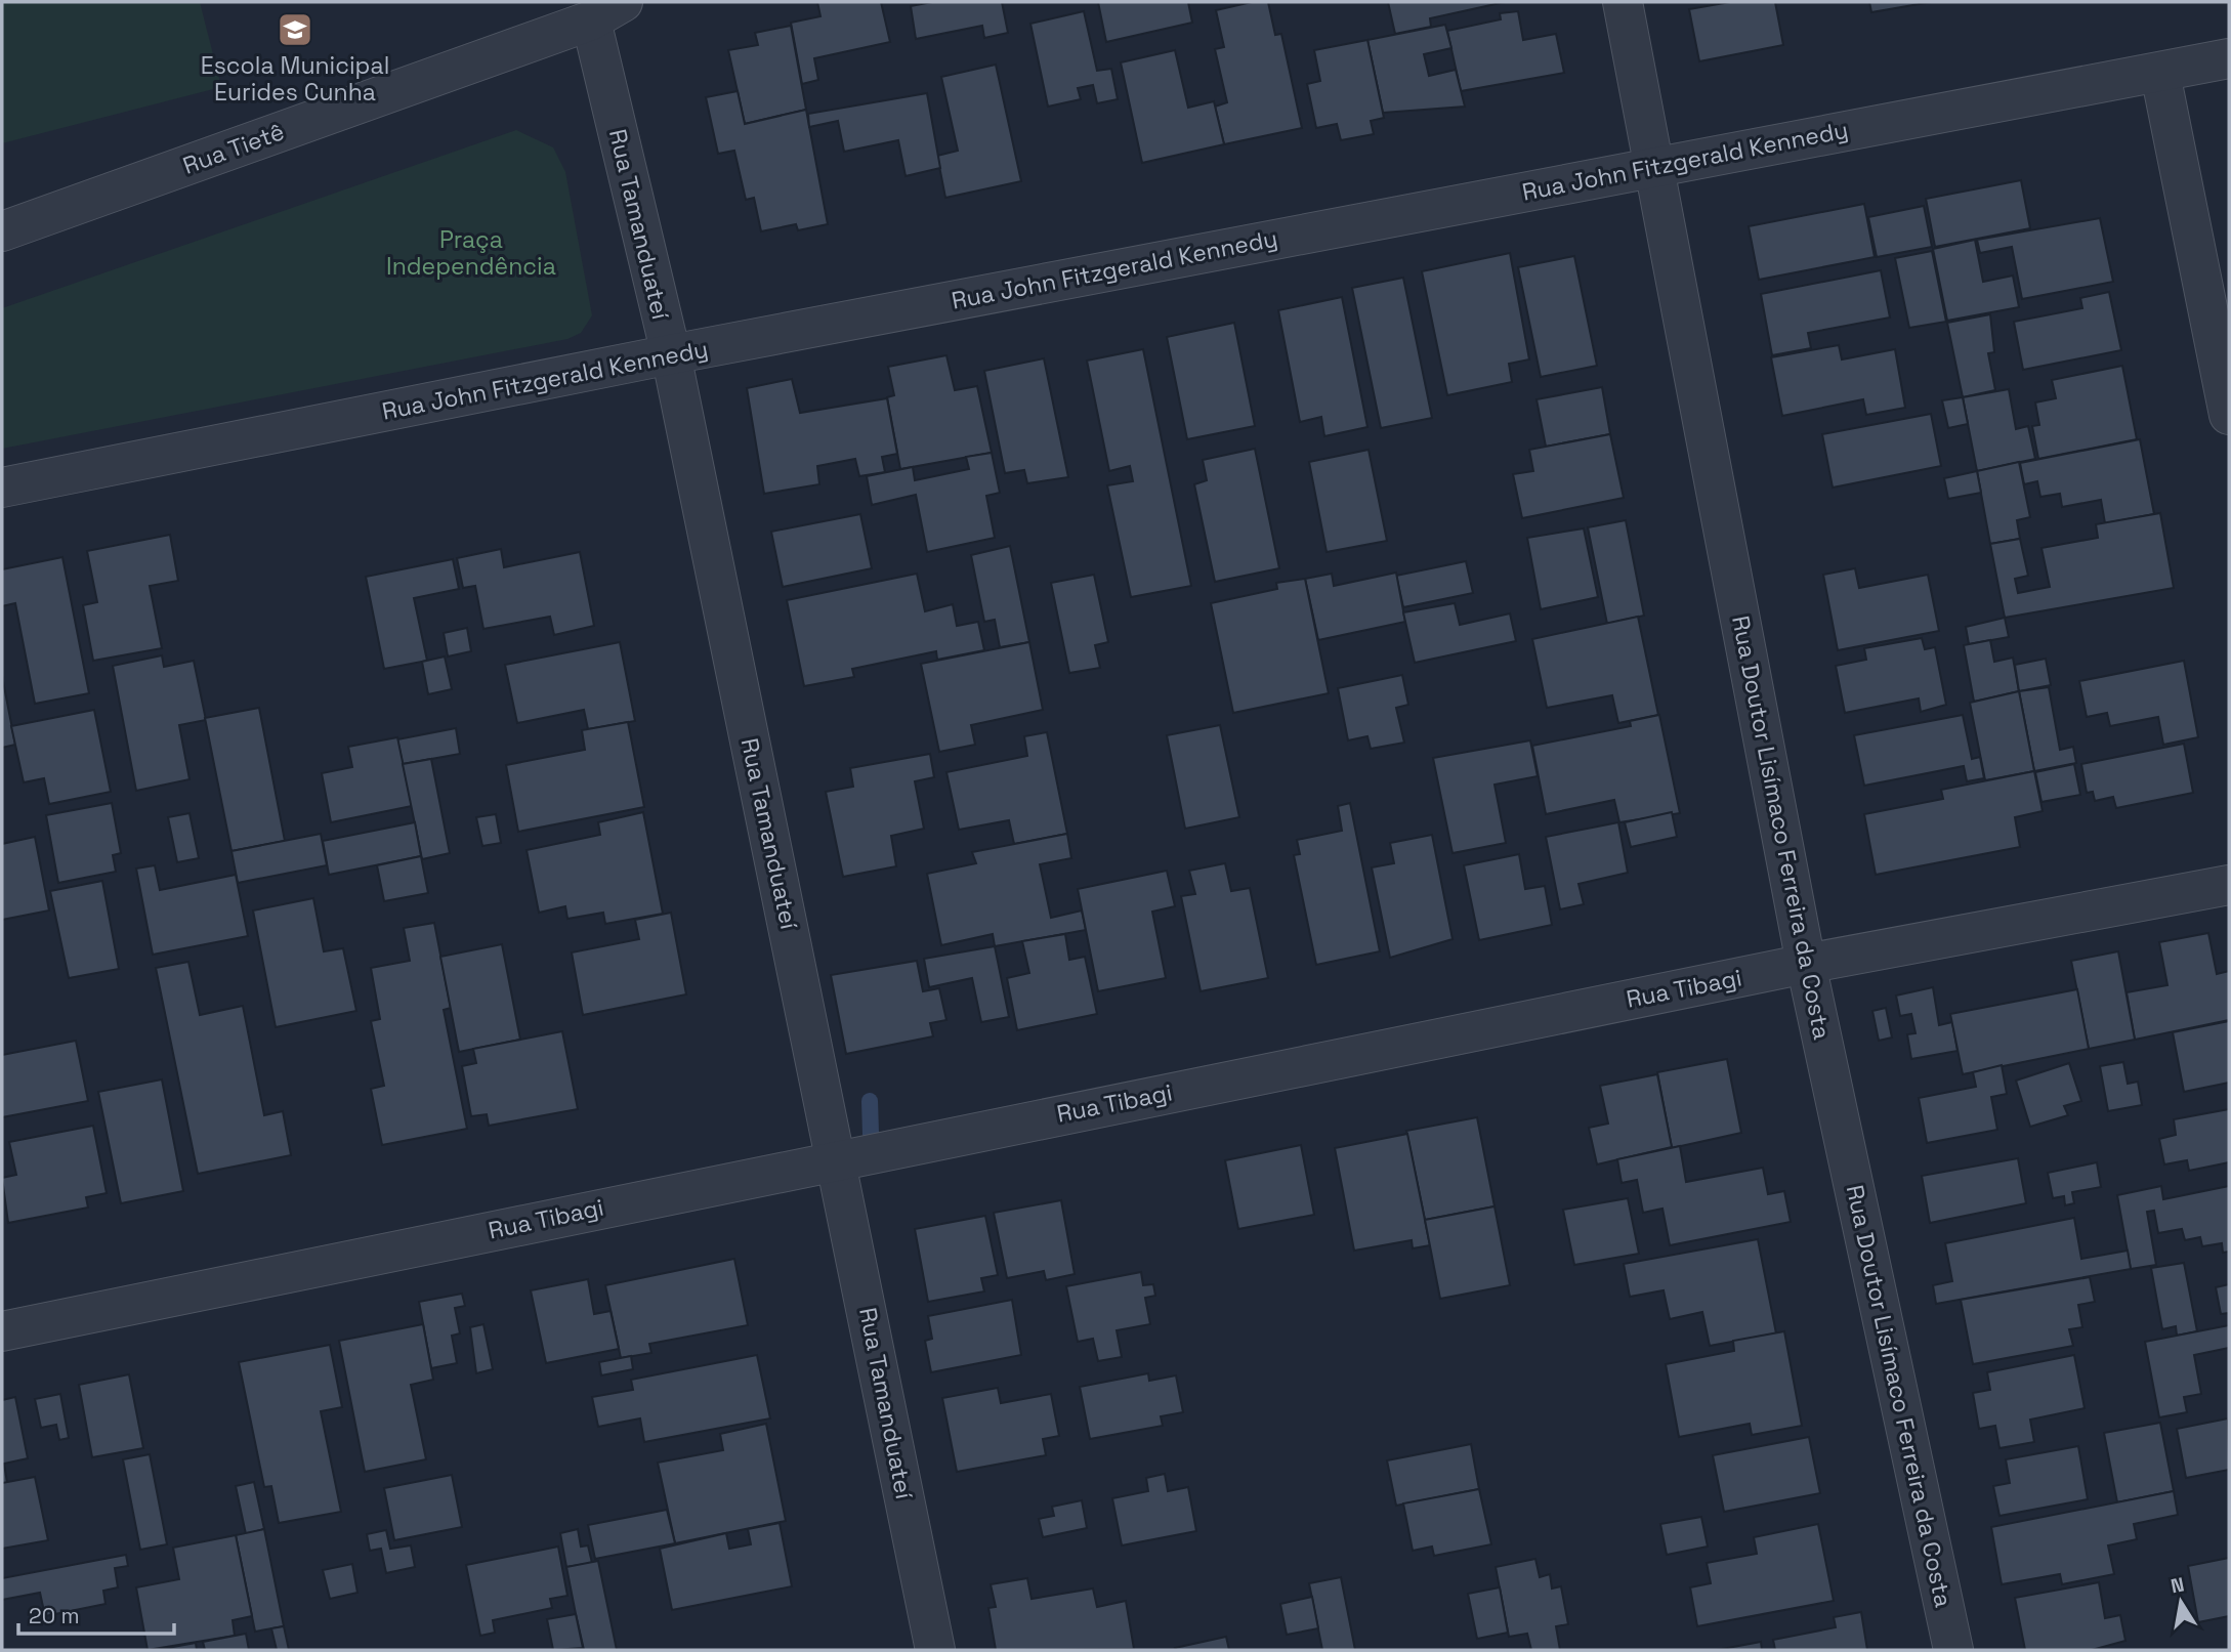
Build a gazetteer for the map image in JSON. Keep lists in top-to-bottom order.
{
  "streets": {
    "street": [
      "Rua Tietê",
      "Rua John Fitzgerald Kennedy",
      "Rua Tamanduateí",
      "Rua Doutor Lisímaco Ferreira da Costa",
      "Rua Tibagi"
    ]
  },
  "crossings": [
    ["Rua Tietê", "Rua Tamanduateí"],
    ["Rua John Fitzgerald Kennedy", "Rua Tamanduateí"],
    ["Rua John Fitzgerald Kennedy", "Rua Doutor Lisímaco Ferreira da Costa"],
    ["Rua Tamanduateí", "Rua Tibagi"],
    ["Rua Doutor Lisímaco Ferreira da Costa", "Rua Tibagi"]
  ],
  "parks": ["Praça Independência"],
  "places": {
    "school or university": ["Escola Municipal Eurides Cunha"]
  },
  "scale_bar": "20 m",
  "north": "top"
}
